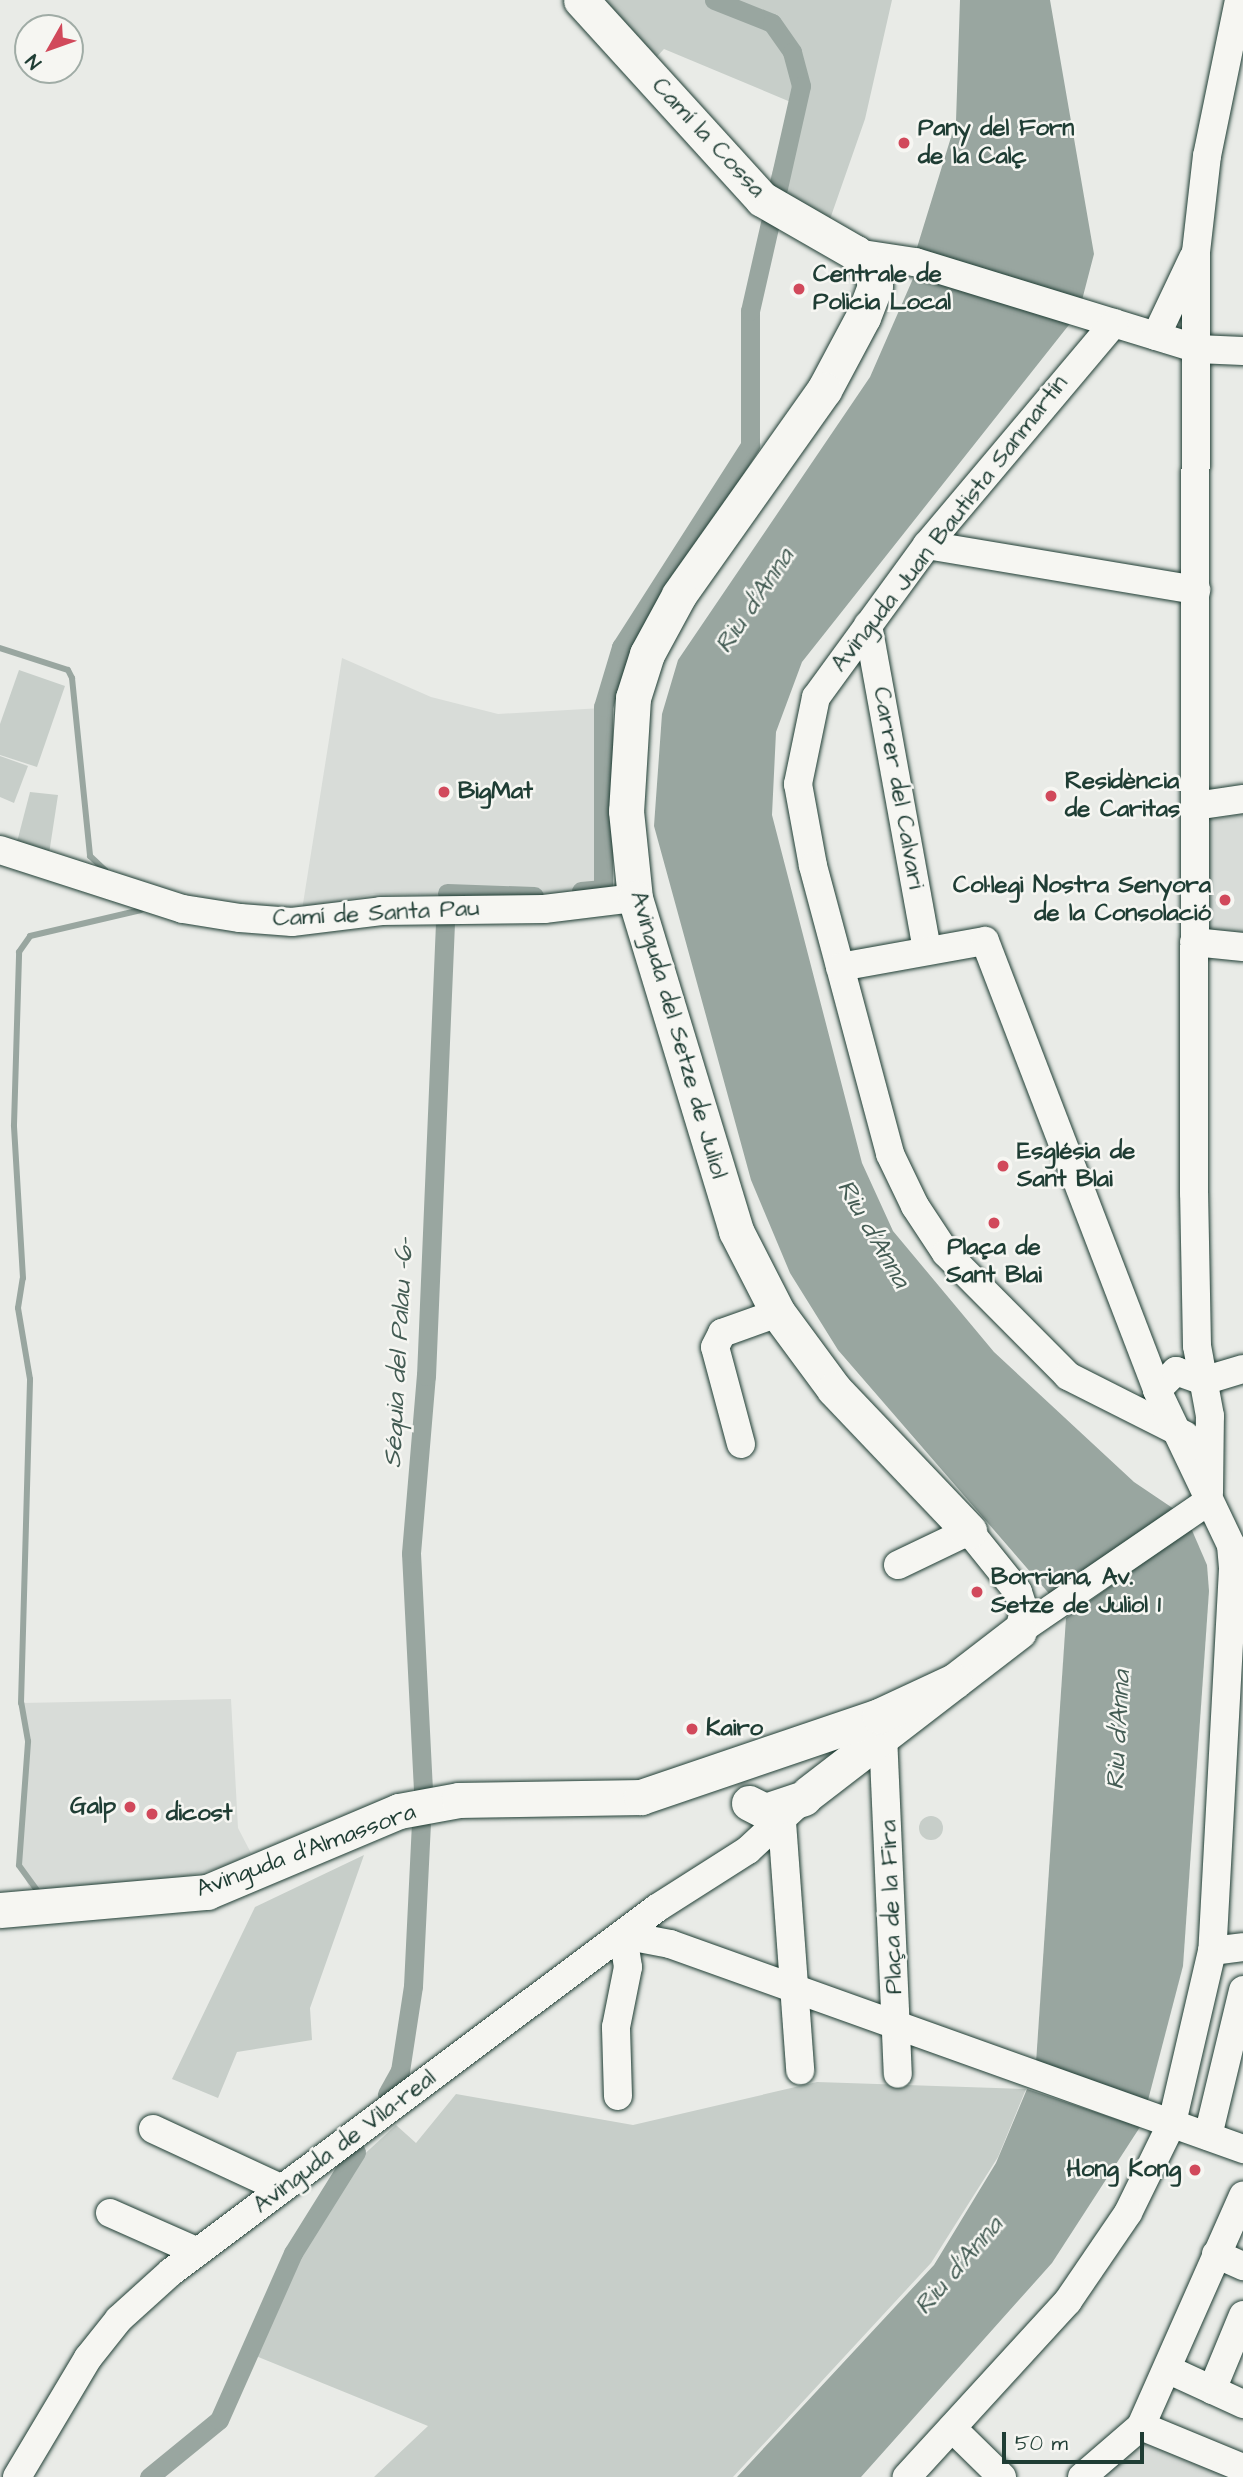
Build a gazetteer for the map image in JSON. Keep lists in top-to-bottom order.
{
  "streets": {
    "main road": [
      "Camí la Cossa",
      "Avinguda del Setze de Juliol",
      "Avinguda d'Almassora",
      "Avinguda de Vila-real"
    ],
    "street": [
      "Avinguda Juan Bautista Sanmartín",
      "Carrer del Calvari",
      "Camí de Santa Pau",
      "Plaça de la Fira"
    ]
  },
  "crossings": [
    ["Avinguda Juan Bautista Sanmartín", "Carrer del Calvari"],
    ["Camí de Santa Pau", "Avinguda del Setze de Juliol"],
    ["Avinguda d'Almassora", "Plaça de la Fira"],
    ["Avinguda d'Almassora", "Avinguda de Vila-real"],
    ["Plaça de la Fira", "Avinguda de Vila-real"]
  ],
  "water": ["Riu d'Anna", "Séquia del Palau -6-"],
  "places": [
    "Pany del Forn de la Calç",
    "Centrale de Policia Local",
    "BigMat",
    "Residència de Caritas",
    "Col·legi Nostra Senyora de la Consolació",
    "Església de Sant Blai",
    "Plaça de Sant Blai",
    "Borriana, Av. Setze de Juliol 1",
    "Kairo",
    "Galp",
    "dicost",
    "Hong Kong"
  ],
  "scale_bar": "50 m",
  "north": "bottom left"
}
